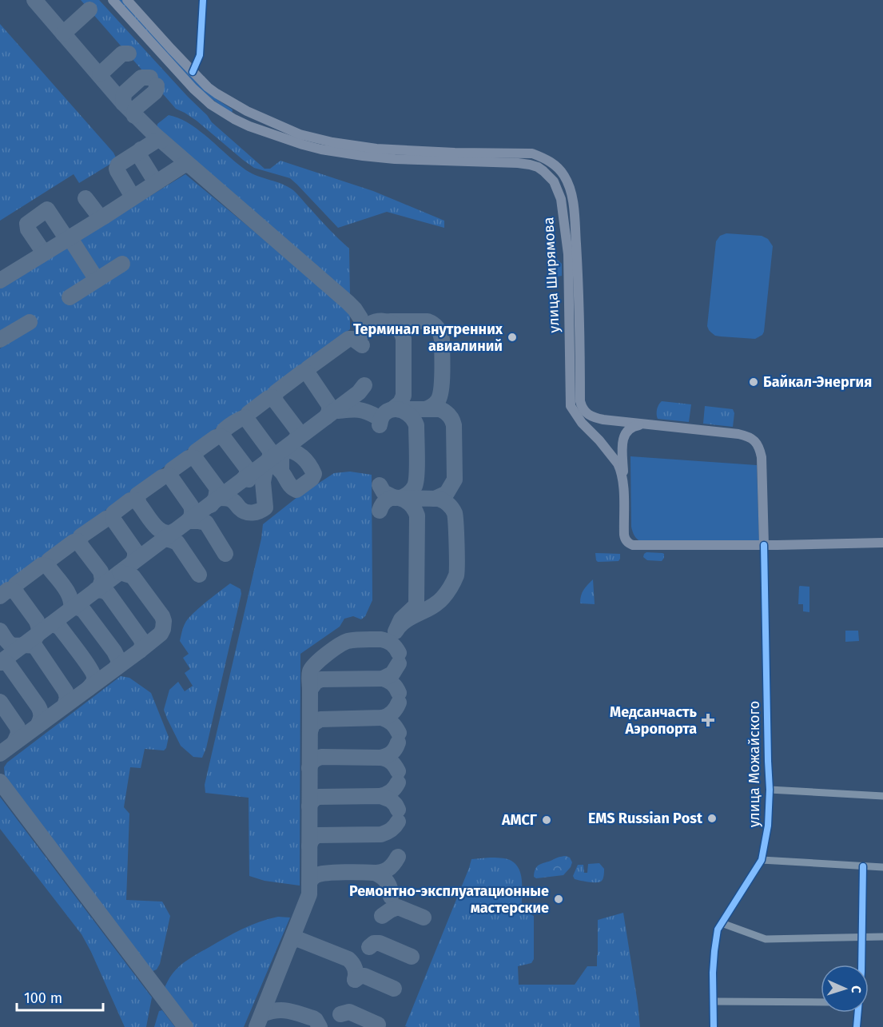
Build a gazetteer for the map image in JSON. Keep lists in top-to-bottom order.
{
  "streets": {
    "main road": ["улица Ширямова"],
    "street": ["улица Можайского"]
  },
  "crossings": [
    ["улица Ширямова", "улица Можайского"]
  ],
  "places": {
    "other": [
      "Терминал внутренних авиалиний",
      "Байкал-Энергия",
      "EMS Russian Рost",
      "АМСГ",
      "Ремонтно-эксплуатационные мастерские"
    ],
    "health": ["Медсанчасть Аэропорта"]
  },
  "scale_bar": "100 m",
  "north": "right"
}
